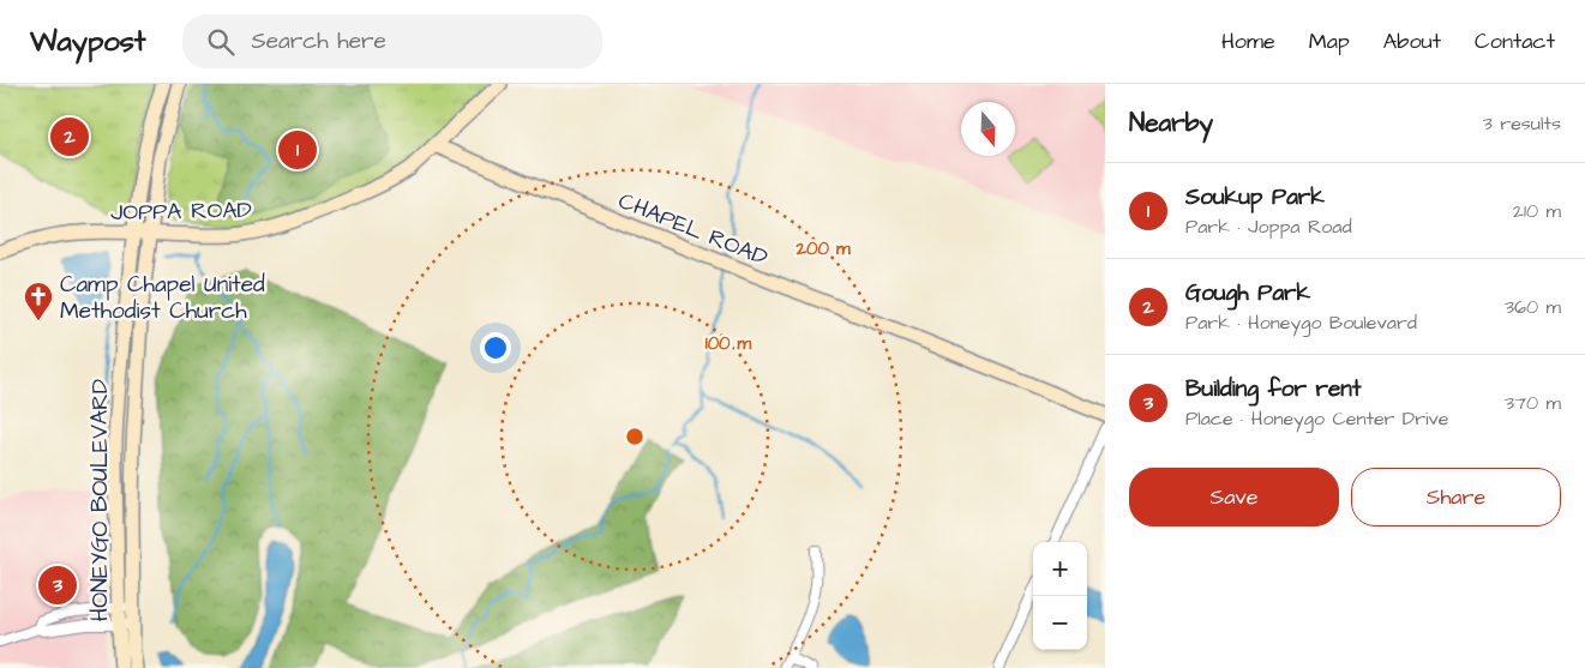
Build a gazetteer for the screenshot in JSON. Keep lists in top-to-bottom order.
{
  "streets": {
    "street": ["JOPPA ROAD", "CHAPEL ROAD", "HONEYGO BOULEVARD"]
  },
  "crossings": [
    ["JOPPA ROAD", "CHAPEL ROAD"],
    ["JOPPA ROAD", "HONEYGO BOULEVARD"]
  ],
  "places": {
    "church": ["Camp Chapel United Methodist Church"]
  },
  "north": "bottom",
  "page": {
    "header": "Waypost",
    "search": "Search here",
    "nav": [
      "Home",
      "Map",
      "About",
      "Contact"
    ],
    "heading": ["Nearby", "3 results"],
    "pins": ["2", "1", "3"],
    "list": [
      {
        "mark": "1",
        "name": "Soukup Park",
        "note": "Park · Joppa Road",
        "value": "210 m"
      },
      {
        "mark": "2",
        "name": "Gough Park",
        "note": "Park · Honeygo Boulevard",
        "value": "360 m"
      },
      {
        "mark": "3",
        "name": "Building for rent",
        "note": "Place · Honeygo Center Drive",
        "value": "370 m"
      }
    ],
    "buttons": ["Save", "Share"],
    "map_buttons": ["+", "−"]
  },
  "rings": ["200 m", "100 m"]
}
